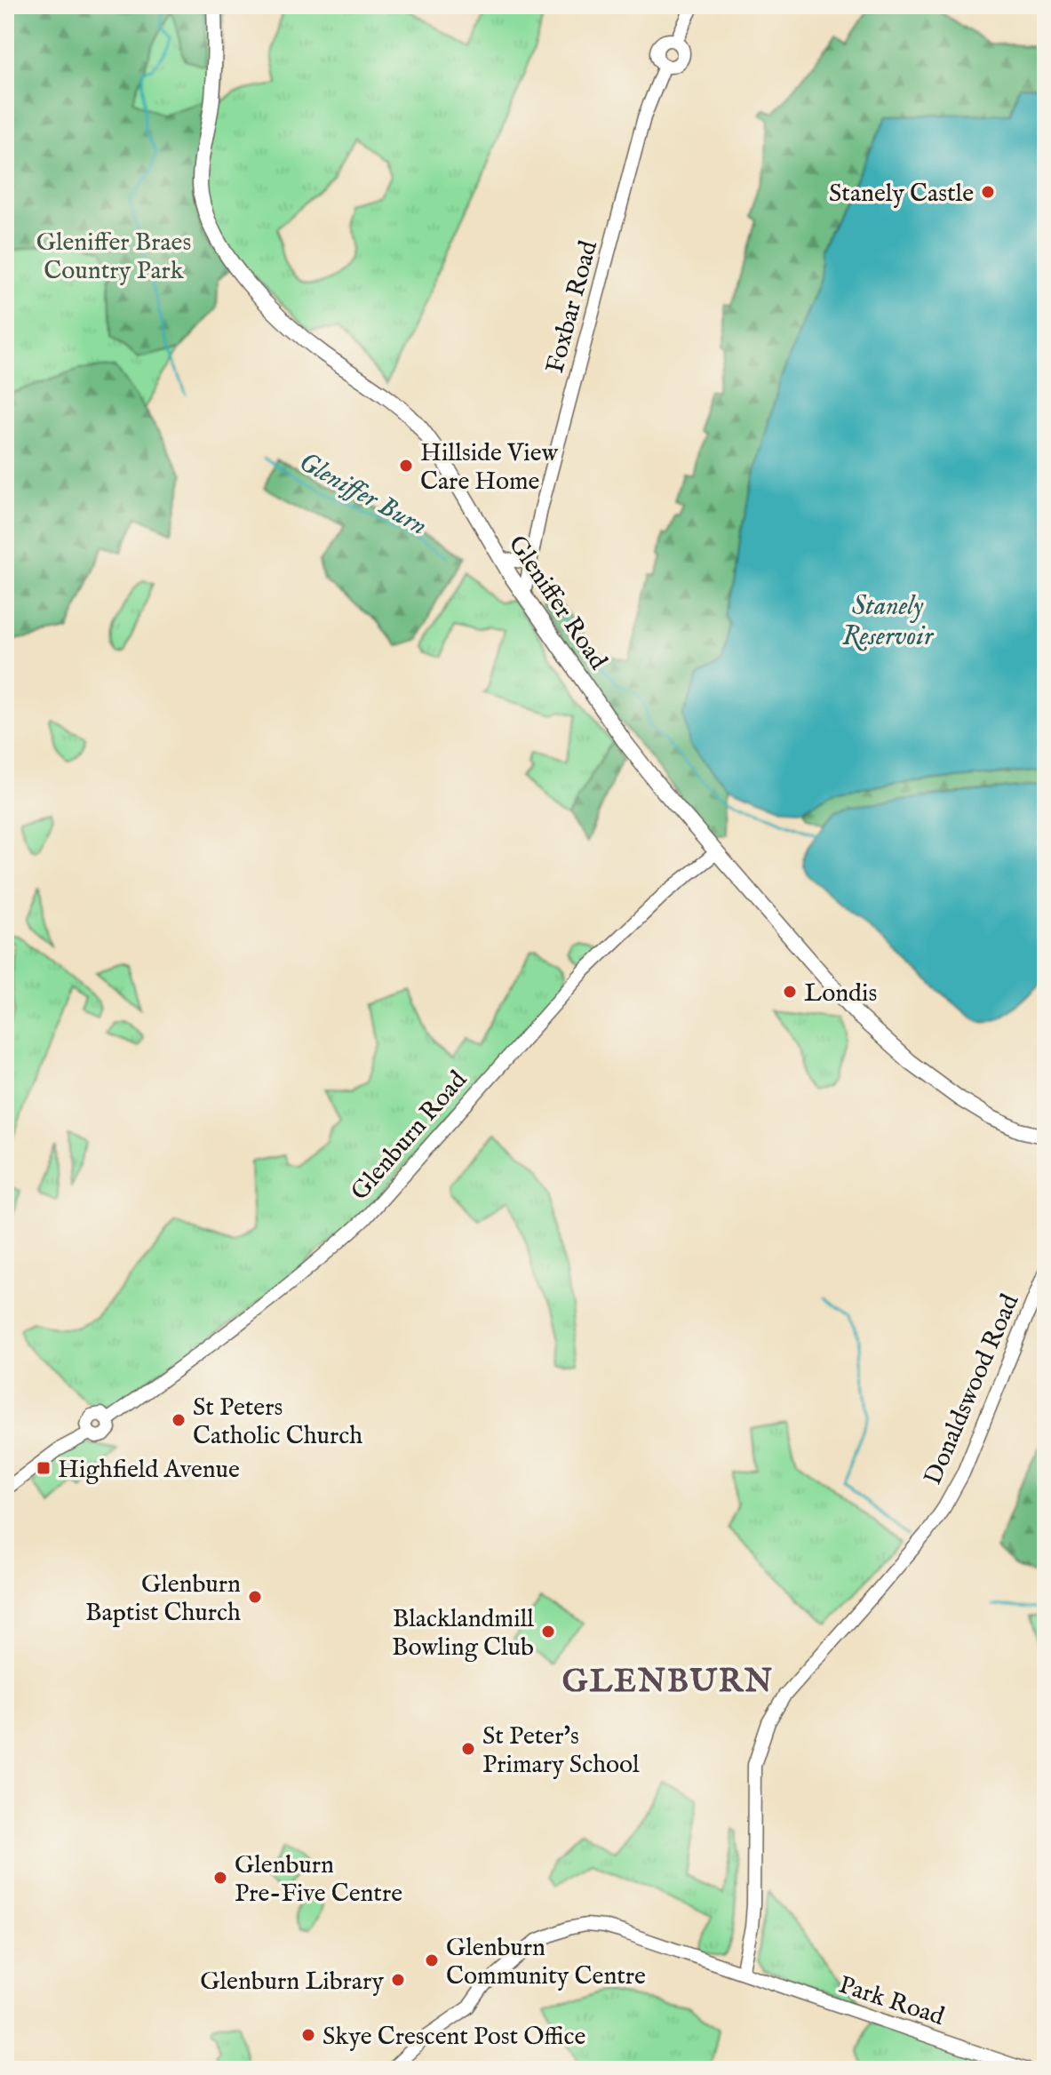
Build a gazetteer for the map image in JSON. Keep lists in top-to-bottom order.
{
  "streets": {
    "main road": ["Gleniffer Road"],
    "street": [
      "Foxbar Road",
      "Glenburn Road",
      "Donaldswood Road",
      "Park Road"
    ]
  },
  "crossings": [
    ["Foxbar Road", "Gleniffer Road"],
    ["Gleniffer Road", "Glenburn Road"],
    ["Donaldswood Road", "Park Road"]
  ],
  "districts": ["GLENBURN"],
  "water": ["Gleniffer Burn", "Stanely Reservoir"],
  "parks": ["Gleniffer Braes Country Park"],
  "places": {
    "other": [
      "Stanely Castle",
      "Hillside View Care Home",
      "Londis",
      "St Peters Catholic Church",
      "Glenburn Baptist Church",
      "Blacklandmill Bowling Club",
      "St Peter's Primary School",
      "Glenburn Pre-Five Centre",
      "Glenburn Community Centre",
      "Glenburn Library",
      "Skye Crescent Post Office"
    ],
    "transit": ["Highfield Avenue"]
  }
}
